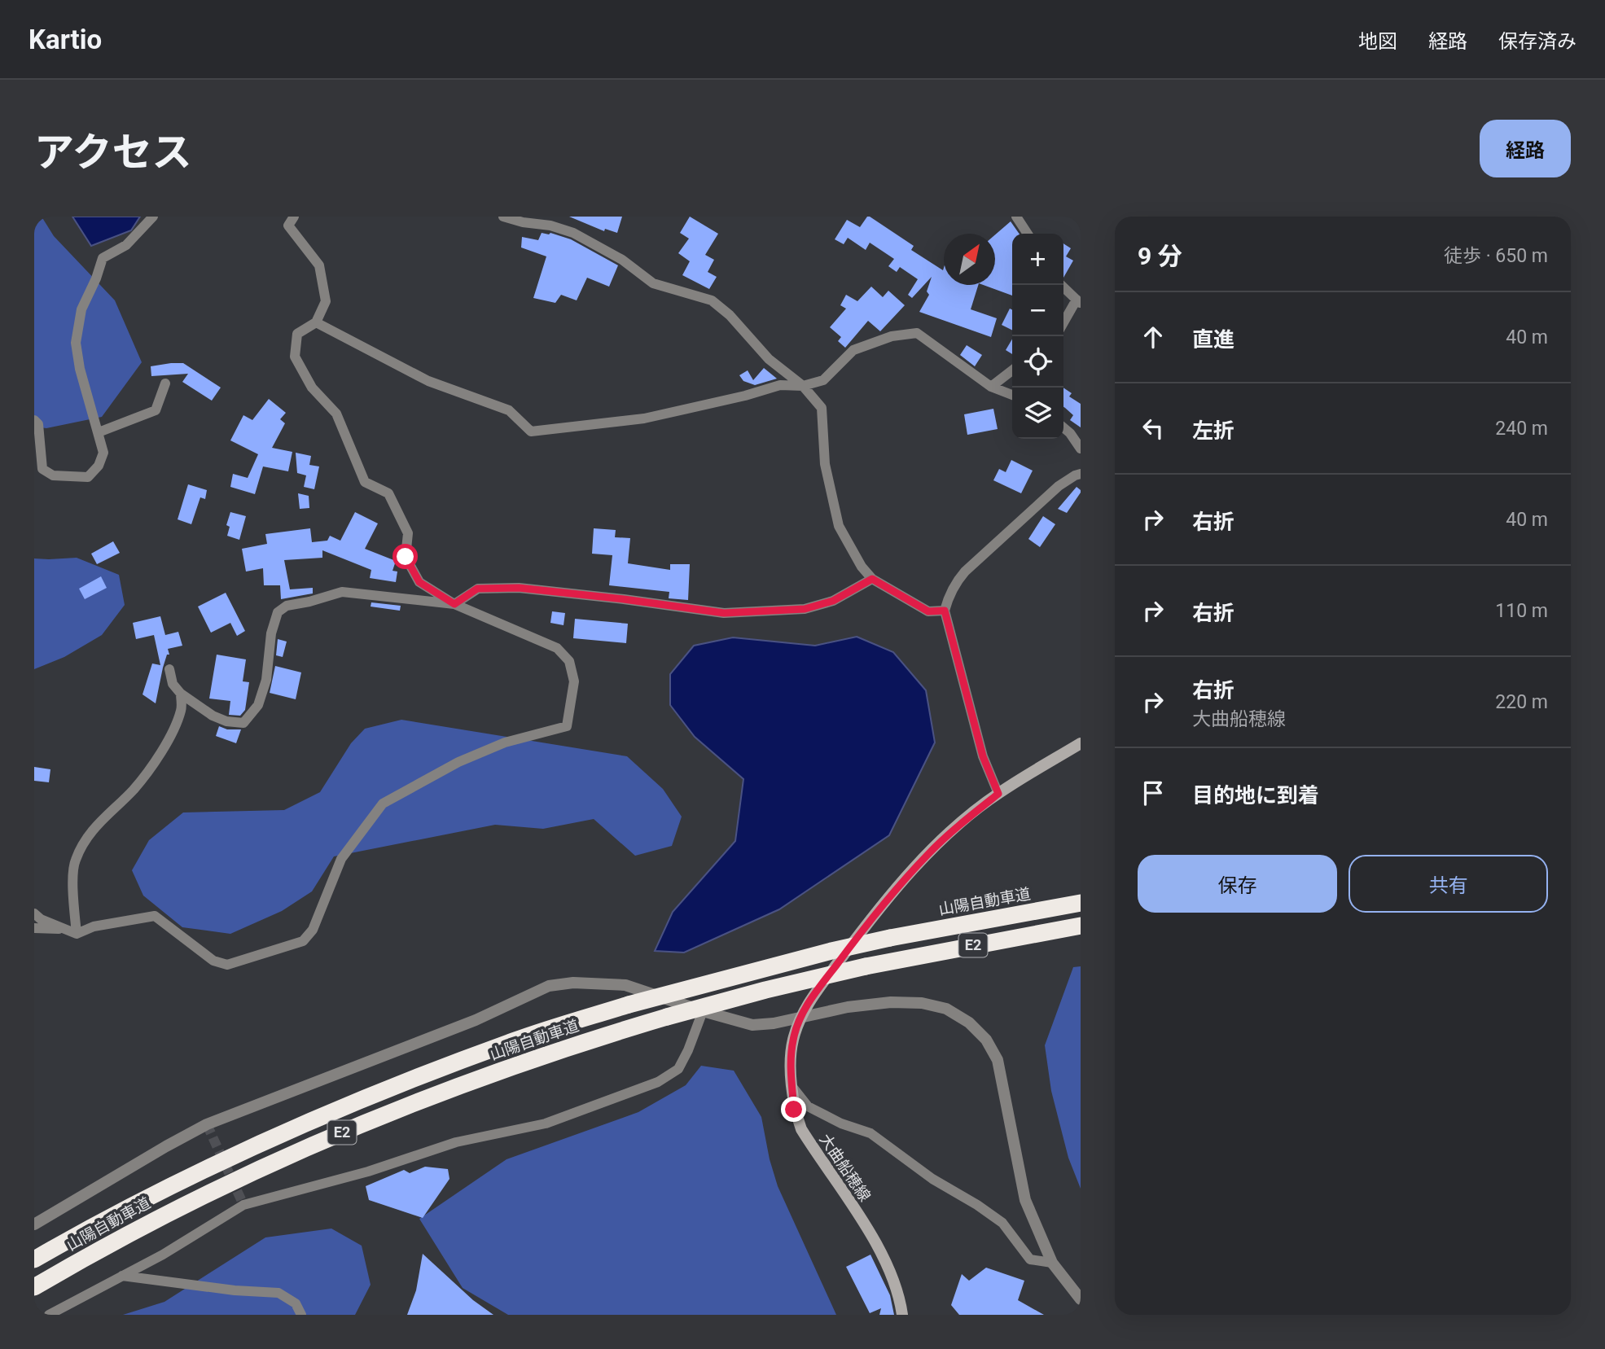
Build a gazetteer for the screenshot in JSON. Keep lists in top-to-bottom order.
{
  "streets": {
    "highway": ["山陽自動車道", "E2"],
    "main road": ["大曲船穂線"]
  },
  "north": "top right",
  "page": {
    "header": "Kartio",
    "nav": ["地図", "経路", "保存済み"],
    "title": "アクセス",
    "buttons": [
      "経路",
      ["保存", "共有"]
    ],
    "heading": ["9 分", "徒歩 · 650 m"],
    "map_buttons": ["+", "−"],
    "list": [
      ["直進", "40 m"],
      ["左折", "240 m"],
      ["右折", "40 m"],
      ["右折", "110 m"],
      ["右折", "大曲船穂線", "220 m"],
      "目的地に到着"
    ]
  }
}
